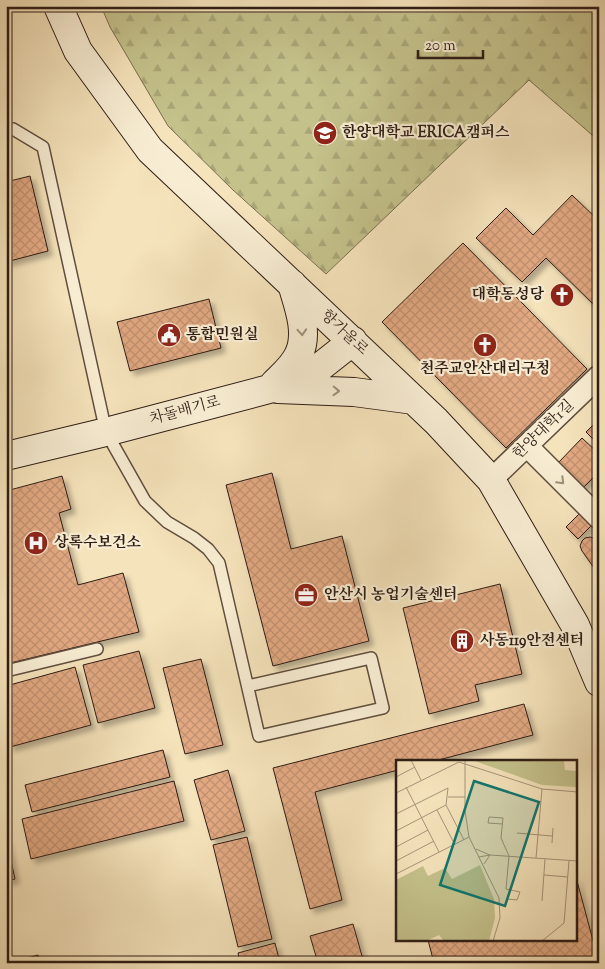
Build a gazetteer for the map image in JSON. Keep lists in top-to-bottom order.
{
  "streets": {
    "main road": ["항가울로", "차돌배기로"],
    "street": ["한양대학1길"]
  },
  "crossings": [
    ["항가울로", "차돌배기로"],
    ["항가울로", "한양대학1길"]
  ],
  "places": {
    "school or university": ["한양대학교 ERICA캠퍼스"],
    "church": ["대학동성당", "천주교안산대리구청"],
    "public building": ["통합민원실"],
    "hospital": ["상록수보건소"],
    "office": ["안산시 농업기술센터"],
    "building": ["사동119안전센터"]
  },
  "scale_bar": "20 m"
}
